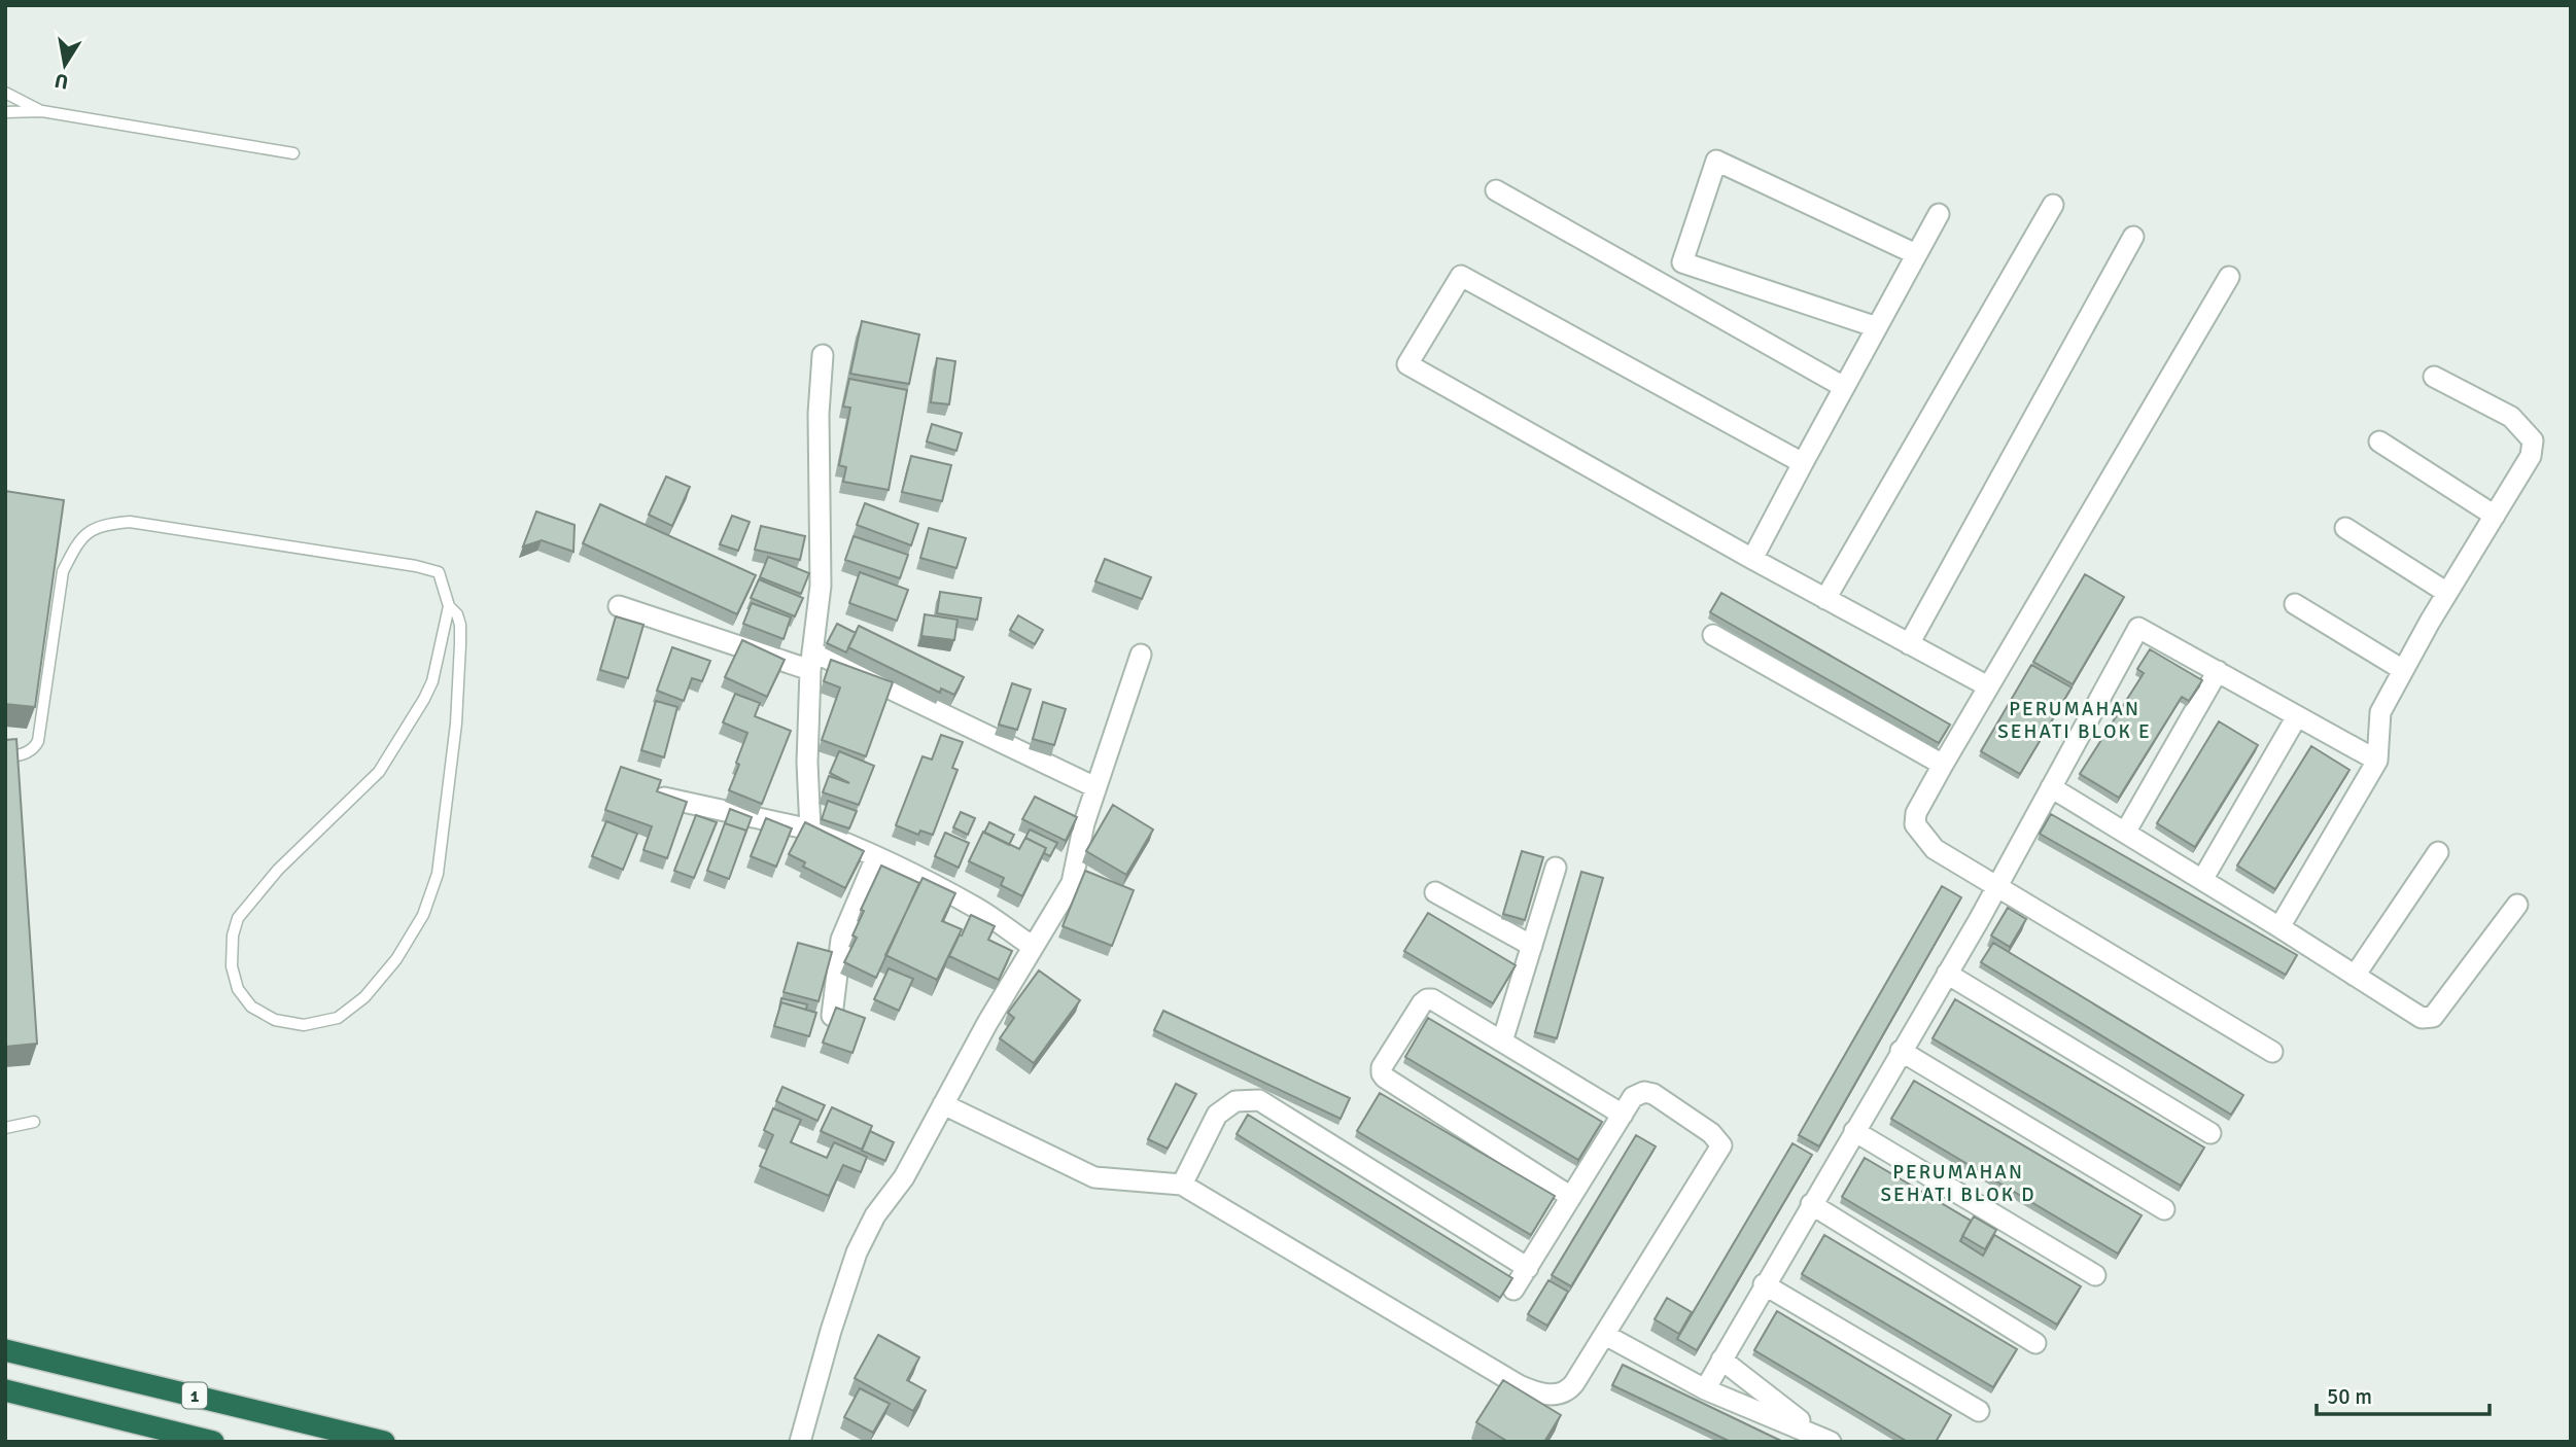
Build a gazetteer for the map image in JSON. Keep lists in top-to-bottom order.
{
  "streets": {
    "highway": ["1"]
  },
  "districts": ["PERUMAHAN SEHATI BLOK E", "PERUMAHAN SEHATI BLOK D"],
  "scale_bar": "50 m",
  "north": "bottom"
}
